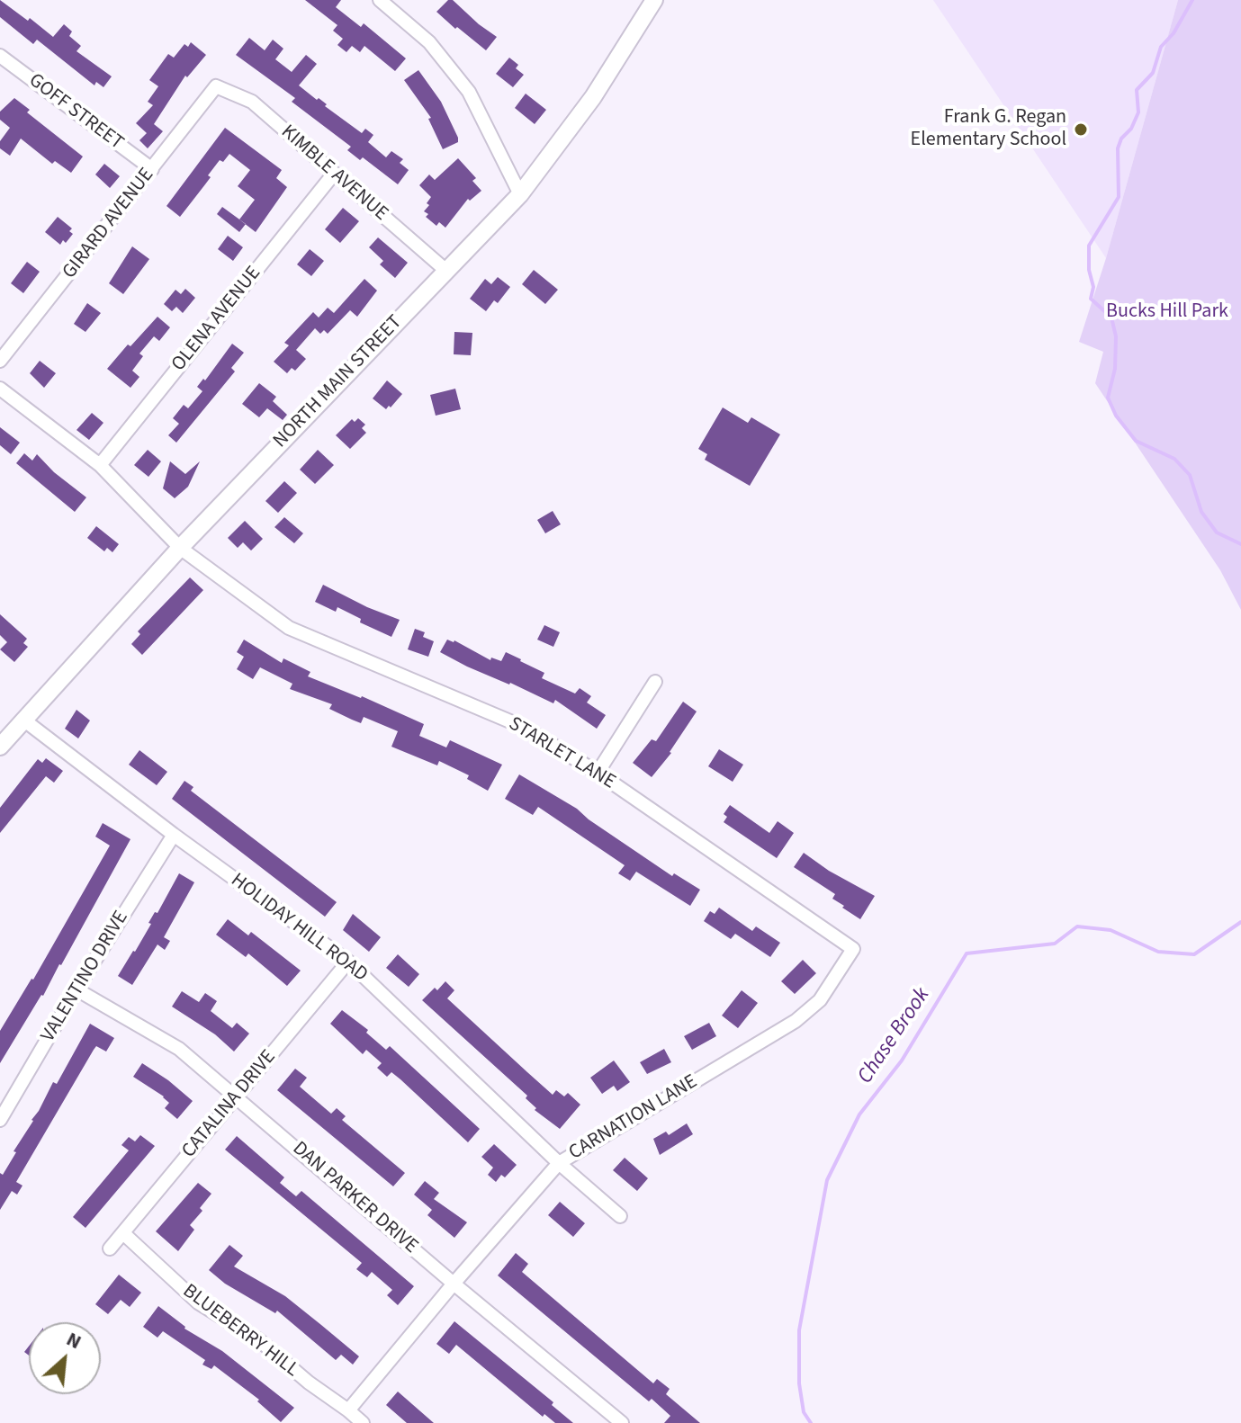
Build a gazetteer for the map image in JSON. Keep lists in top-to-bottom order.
{
  "streets": {
    "main road": ["NORTH MAIN STREET"],
    "street": [
      "GOFF STREET",
      "KIMBLE AVENUE",
      "GIRARD AVENUE",
      "OLENA AVENUE",
      "STARLET LANE",
      "HOLIDAY HILL ROAD",
      "VALENTINO DRIVE",
      "CATALINA DRIVE",
      "CARNATION LANE",
      "DAN PARKER DRIVE",
      "BLUEBERRY HILL"
    ]
  },
  "crossings": [
    ["GOFF STREET", "GIRARD AVENUE"],
    ["KIMBLE AVENUE", "GIRARD AVENUE"],
    ["KIMBLE AVENUE", "OLENA AVENUE"],
    ["KIMBLE AVENUE", "NORTH MAIN STREET"],
    ["OLENA AVENUE", "STARLET LANE"],
    ["NORTH MAIN STREET", "STARLET LANE"],
    ["NORTH MAIN STREET", "HOLIDAY HILL ROAD"],
    ["STARLET LANE", "CARNATION LANE"],
    ["HOLIDAY HILL ROAD", "VALENTINO DRIVE"],
    ["HOLIDAY HILL ROAD", "CATALINA DRIVE"],
    ["HOLIDAY HILL ROAD", "CARNATION LANE"],
    ["VALENTINO DRIVE", "DAN PARKER DRIVE"],
    ["CATALINA DRIVE", "DAN PARKER DRIVE"],
    ["CATALINA DRIVE", "BLUEBERRY HILL"],
    ["CARNATION LANE", "DAN PARKER DRIVE"],
    ["CARNATION LANE", "BLUEBERRY HILL"]
  ],
  "water": ["Chase Brook"],
  "parks": ["Bucks Hill Park"],
  "places": ["Frank G. Regan Elementary School"],
  "north": "top right"
}
